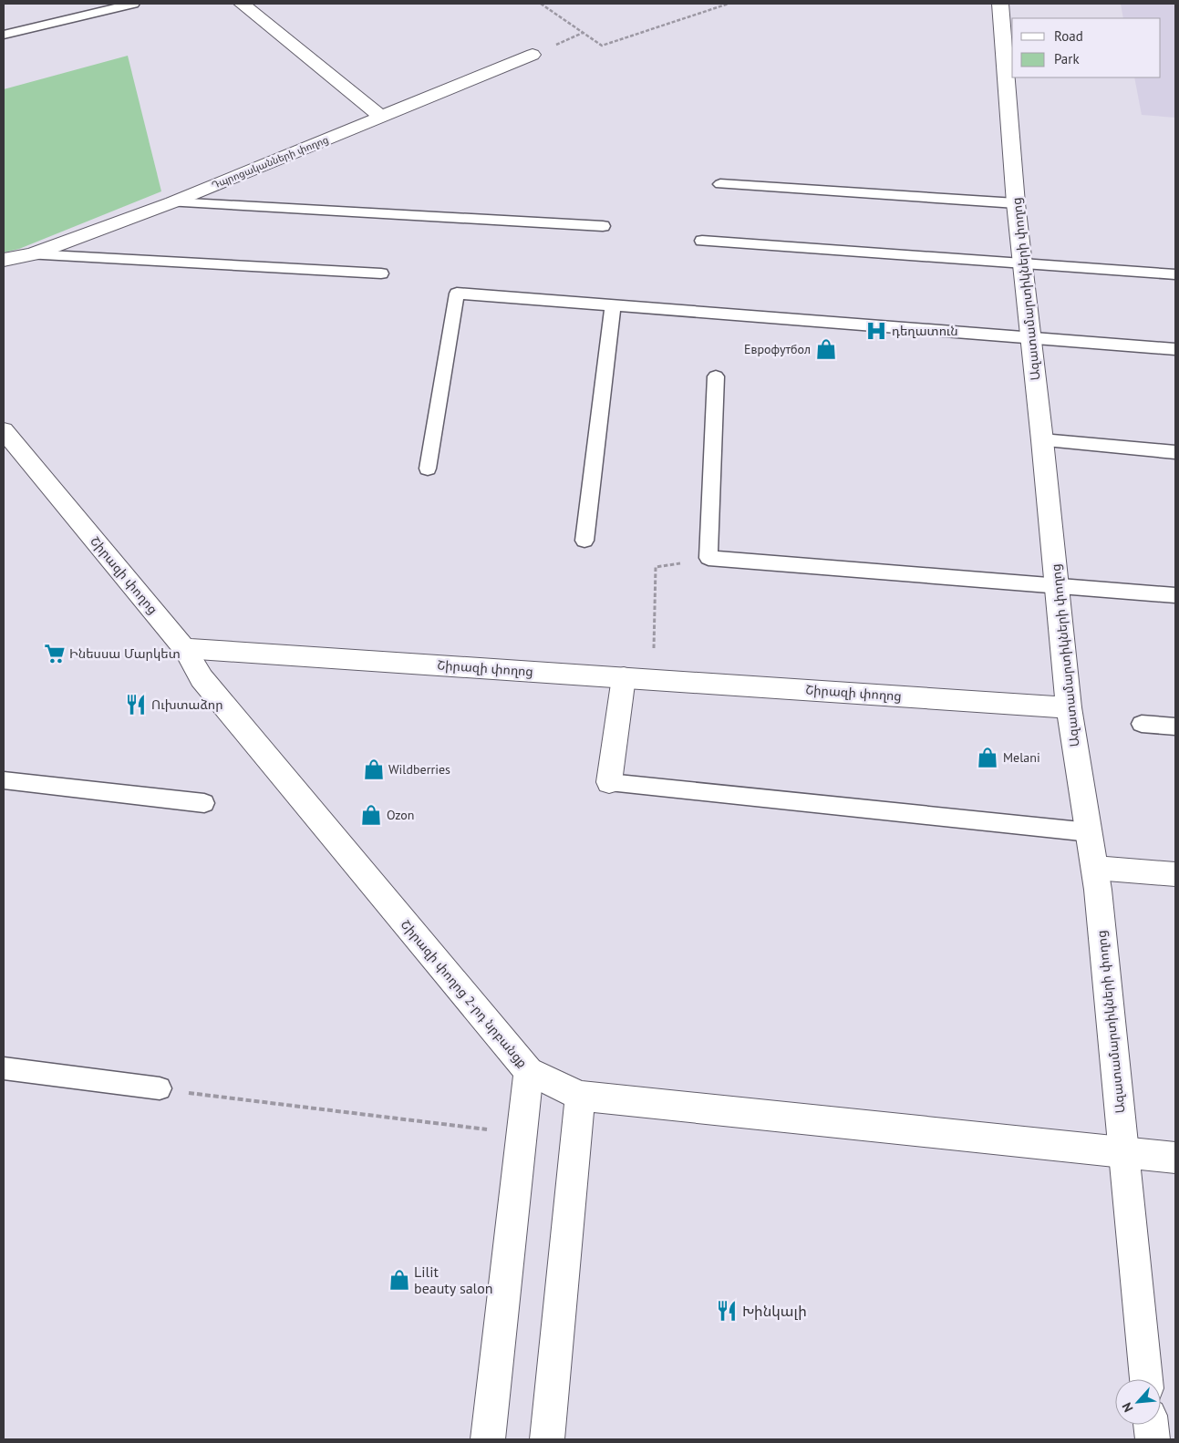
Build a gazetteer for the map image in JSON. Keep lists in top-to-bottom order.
{
  "streets": {
    "street": [
      "Դպրոցականների փողոց",
      "Ազատամարտիկների փողոց",
      "Շիրազի փողոց",
      "Շիրազի փողոց 2-րդ նրբանցք"
    ]
  },
  "crossings": [
    ["Ազատամարտիկների փողոց", "Շիրազի փողոց"],
    ["Շիրազի փողոց", "Շիրազի փողոց 2-րդ նրբանցք"]
  ],
  "places": {
    "hospital": ["դեղատուն"],
    "shop": [
      "Еврофутбол",
      "Melani",
      "Wildberries",
      "Ozon",
      "Lilit beauty salon"
    ],
    "supermarket": ["Ինեսսա Մարկետ"],
    "restaurant": ["Ուխտաձոր", "Խինկալի"]
  },
  "legend": ["Road", "Park"],
  "north": "bottom left"
}
